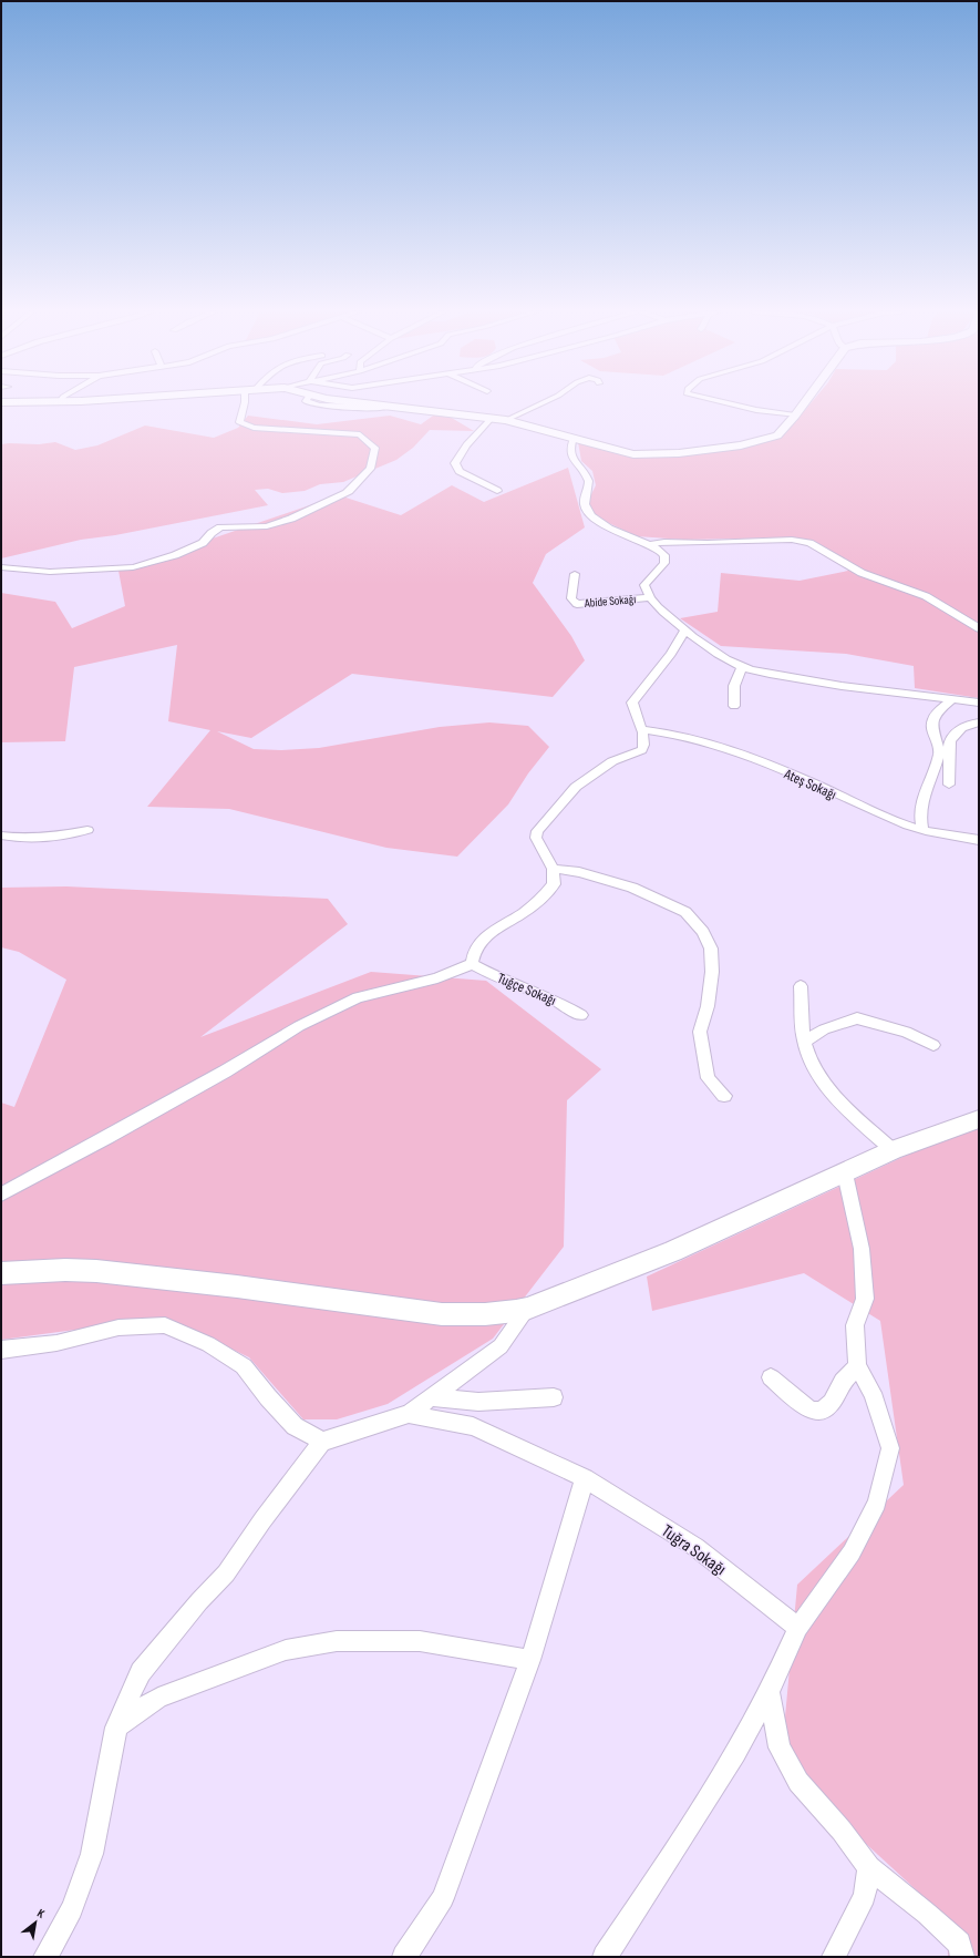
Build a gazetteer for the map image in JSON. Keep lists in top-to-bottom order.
{
  "streets": {
    "street": [
      "Abide Sokağı",
      "Ateş Sokağı",
      "Tuğçe Sokağı",
      "Tuğra Sokağı"
    ]
  },
  "north": "top right"
}
